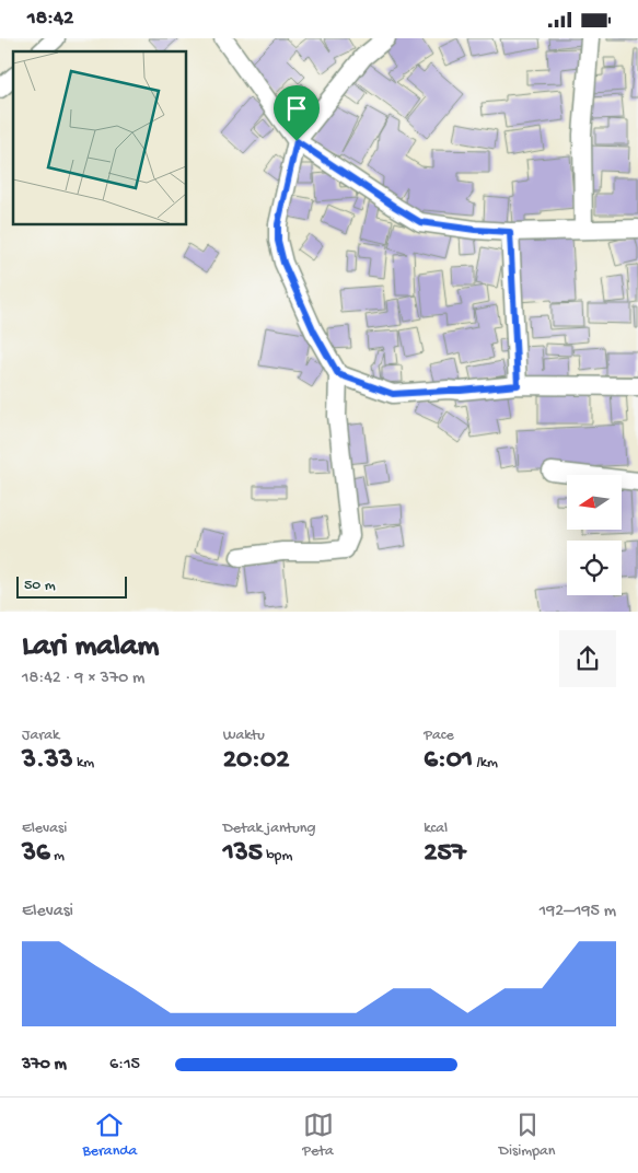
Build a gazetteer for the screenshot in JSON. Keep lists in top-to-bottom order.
{
  "scale_bar": "50 m",
  "north": "left",
  "page": {
    "status": "18:42",
    "scale": "50 m",
    "heading": ["Lari malam", "18:42 · 9 × 370 m"],
    "stats": [
      ["Jarak", "3.33 km"],
      ["Waktu", "20:02"],
      ["Pace", "6:01 /km"],
      ["Elevasi", "36 m"],
      ["Detak jantung", "135 bpm"],
      ["kcal", "257"]
    ],
    "chart": ["Elevasi", "192–195 m"],
    "list": [
      {
        "name": "370 m",
        "note": "6:15"
      }
    ],
    "tabs": ["Beranda", "Peta", "Disimpan"]
  }
}
